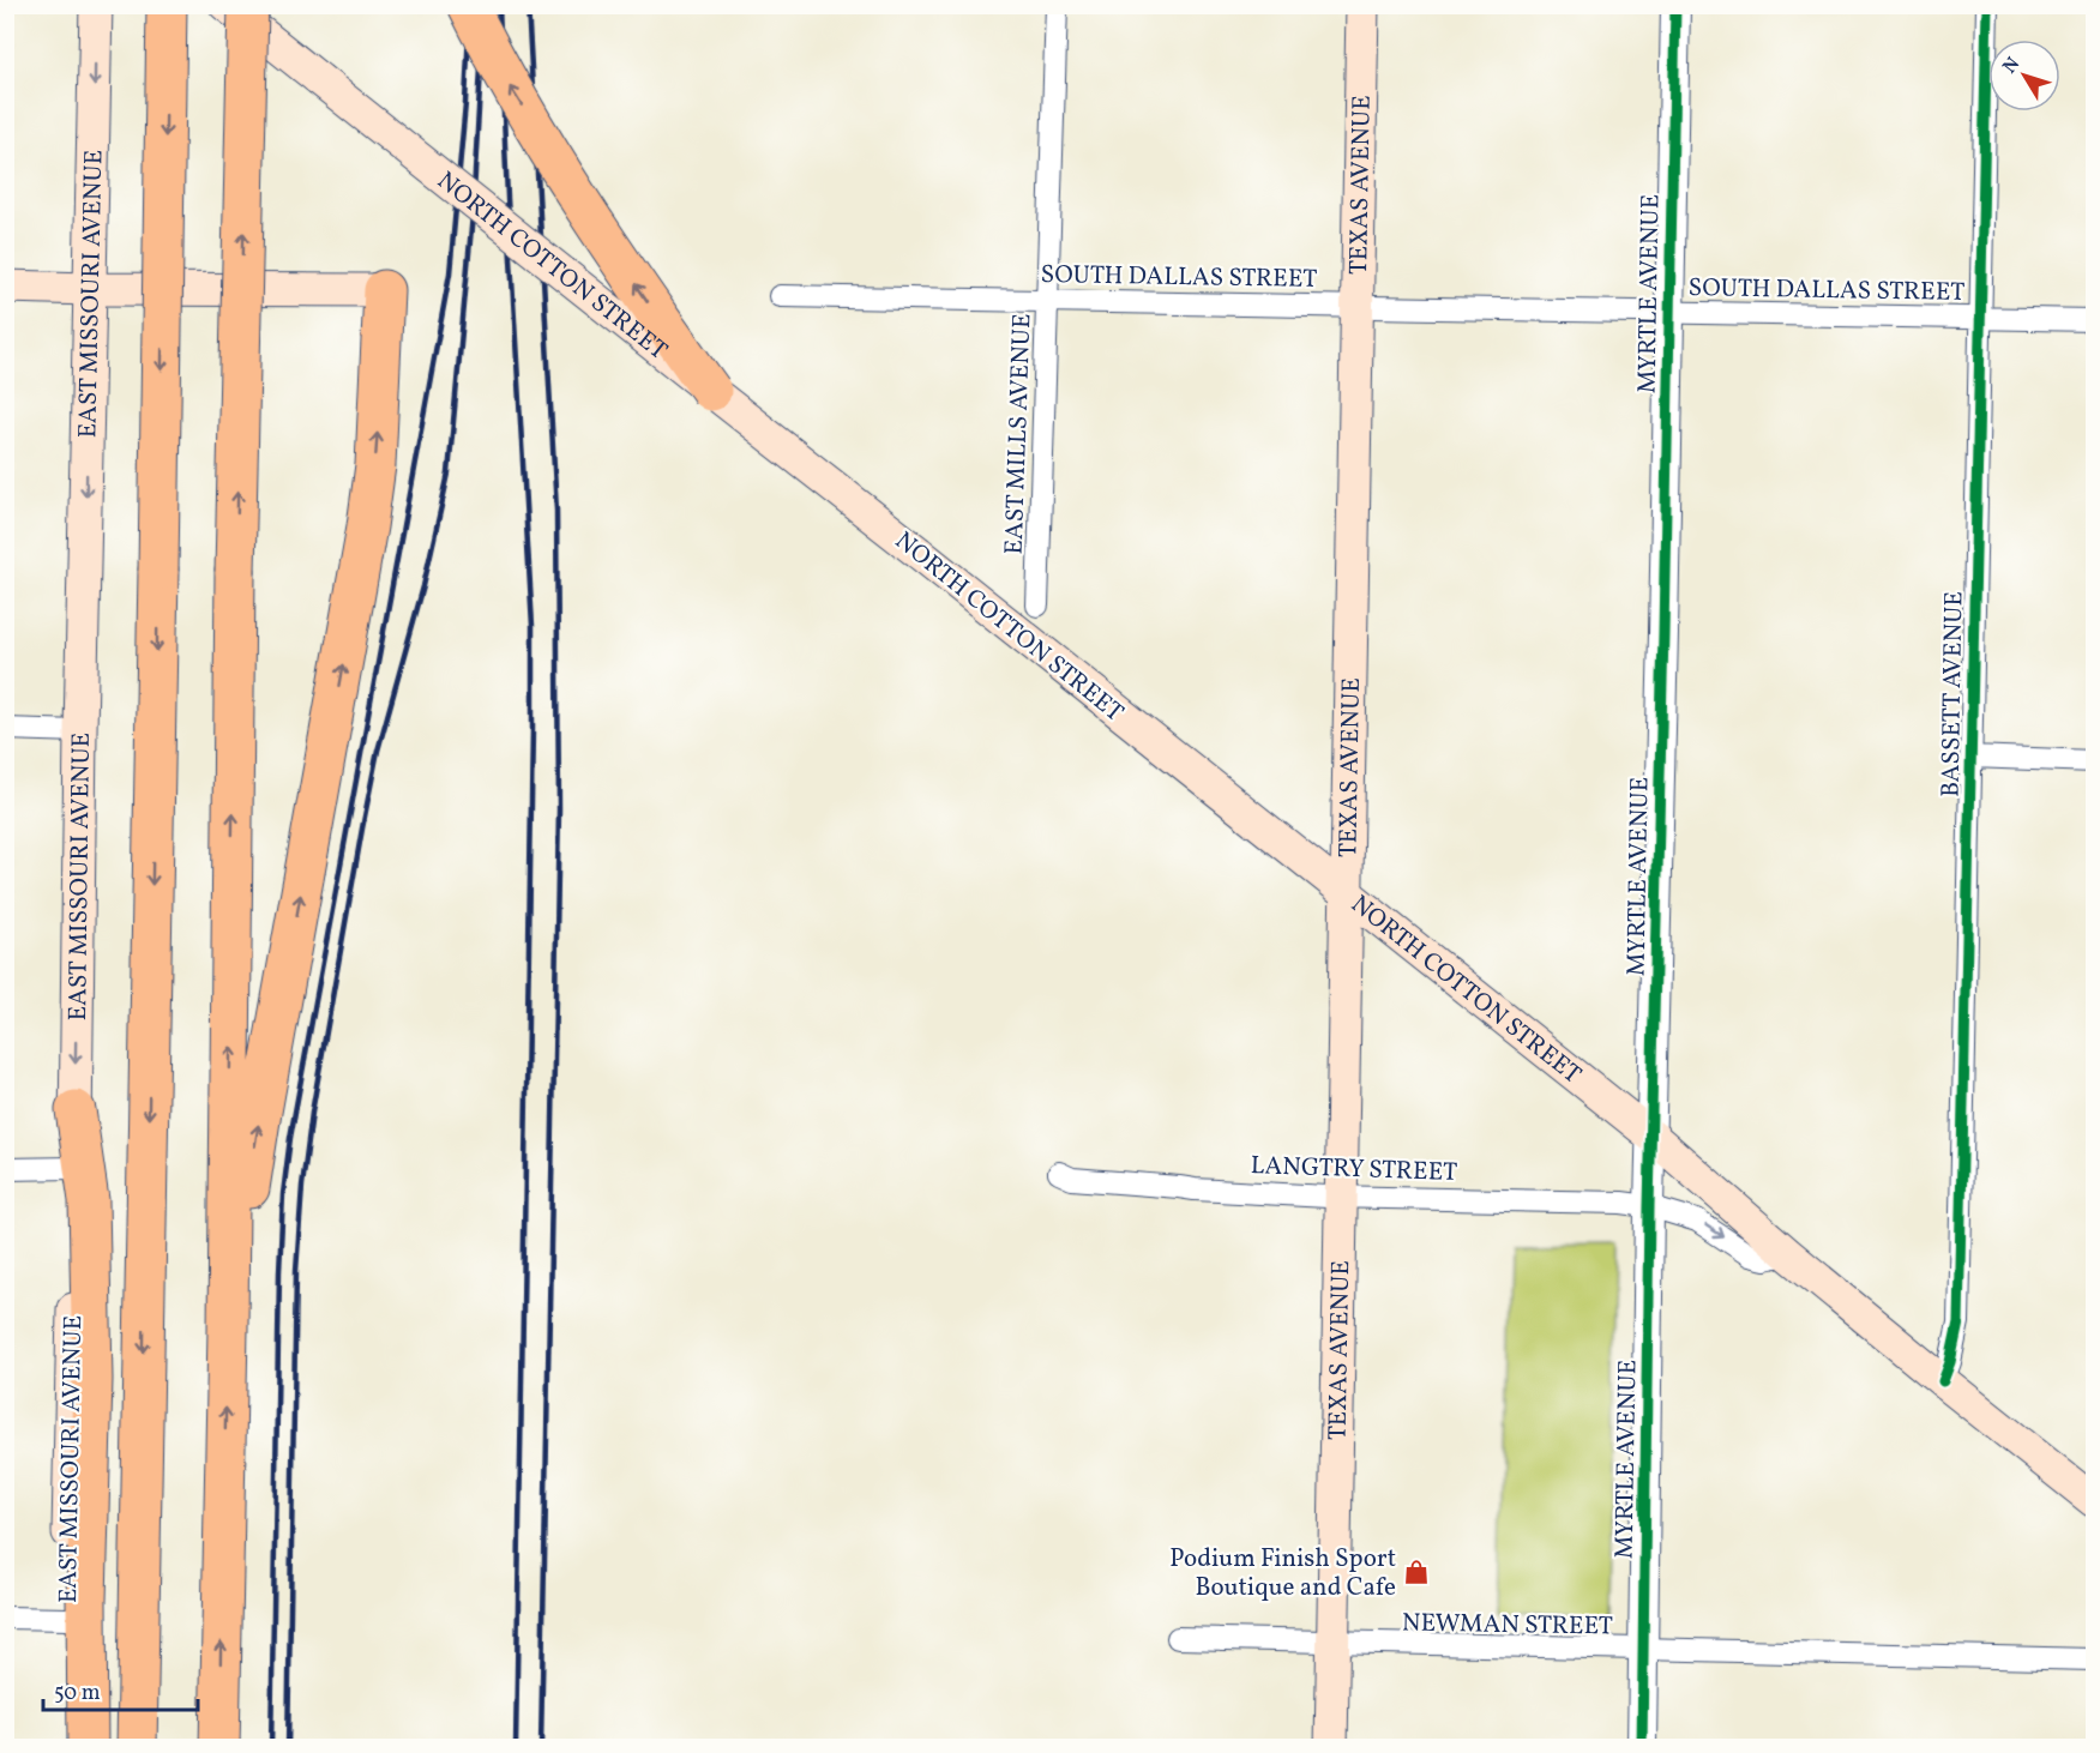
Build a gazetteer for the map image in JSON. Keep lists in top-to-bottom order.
{
  "streets": {
    "main road": ["TEXAS AVENUE", "NORTH COTTON STREET", "EAST MISSOURI AVENUE"],
    "street": [
      "SOUTH DALLAS STREET",
      "MYRTLE AVENUE",
      "EAST MILLS AVENUE",
      "BASSETT AVENUE",
      "LANGTRY STREET",
      "NEWMAN STREET"
    ]
  },
  "crossings": [
    ["TEXAS AVENUE", "NORTH COTTON STREET"],
    ["TEXAS AVENUE", "SOUTH DALLAS STREET"],
    ["TEXAS AVENUE", "LANGTRY STREET"],
    ["TEXAS AVENUE", "NEWMAN STREET"],
    ["NORTH COTTON STREET", "MYRTLE AVENUE"],
    ["NORTH COTTON STREET", "BASSETT AVENUE"],
    ["SOUTH DALLAS STREET", "MYRTLE AVENUE"],
    ["SOUTH DALLAS STREET", "EAST MILLS AVENUE"],
    ["SOUTH DALLAS STREET", "BASSETT AVENUE"],
    ["MYRTLE AVENUE", "LANGTRY STREET"],
    ["MYRTLE AVENUE", "NEWMAN STREET"]
  ],
  "one_way": ["EAST MISSOURI AVENUE"],
  "places": {
    "shop": ["Podium Finish Sport Boutique and Cafe"]
  },
  "scale_bar": "50 m",
  "north": "top left"
}
